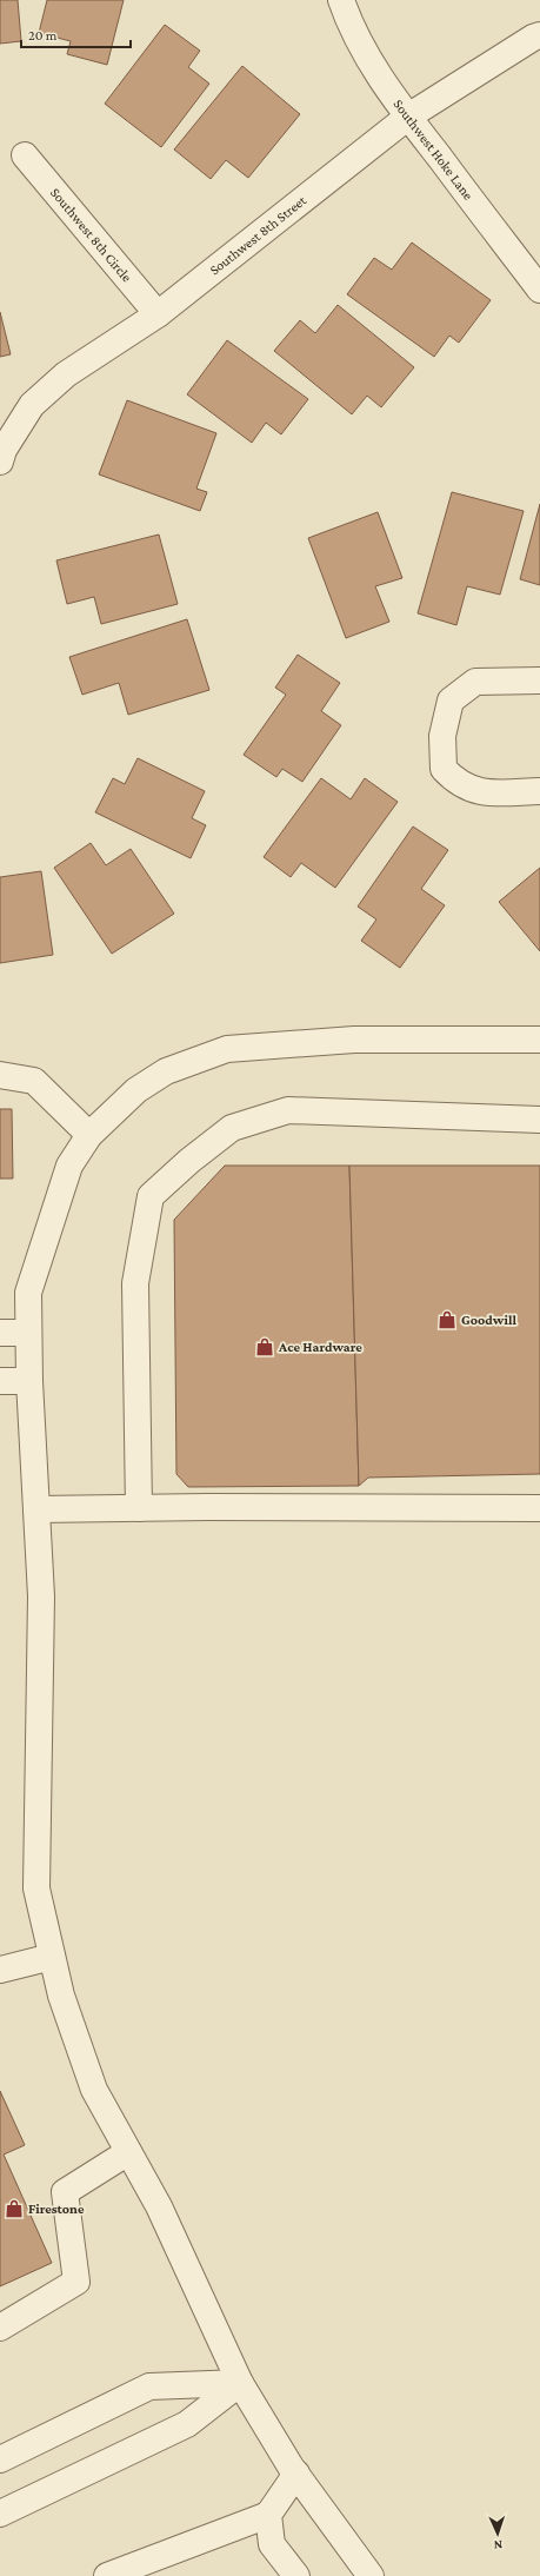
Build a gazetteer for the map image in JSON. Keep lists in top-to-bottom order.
{
  "streets": {
    "street": ["Southwest Hoke Lane", "Southwest 8th Circle", "Southwest 8th Street"]
  },
  "crossings": [
    ["Southwest Hoke Lane", "Southwest 8th Street"],
    ["Southwest 8th Circle", "Southwest 8th Street"]
  ],
  "places": {
    "shop": ["Goodwill", "Ace Hardware", "Firestone"]
  },
  "scale_bar": "20 m",
  "north": "bottom"
}
